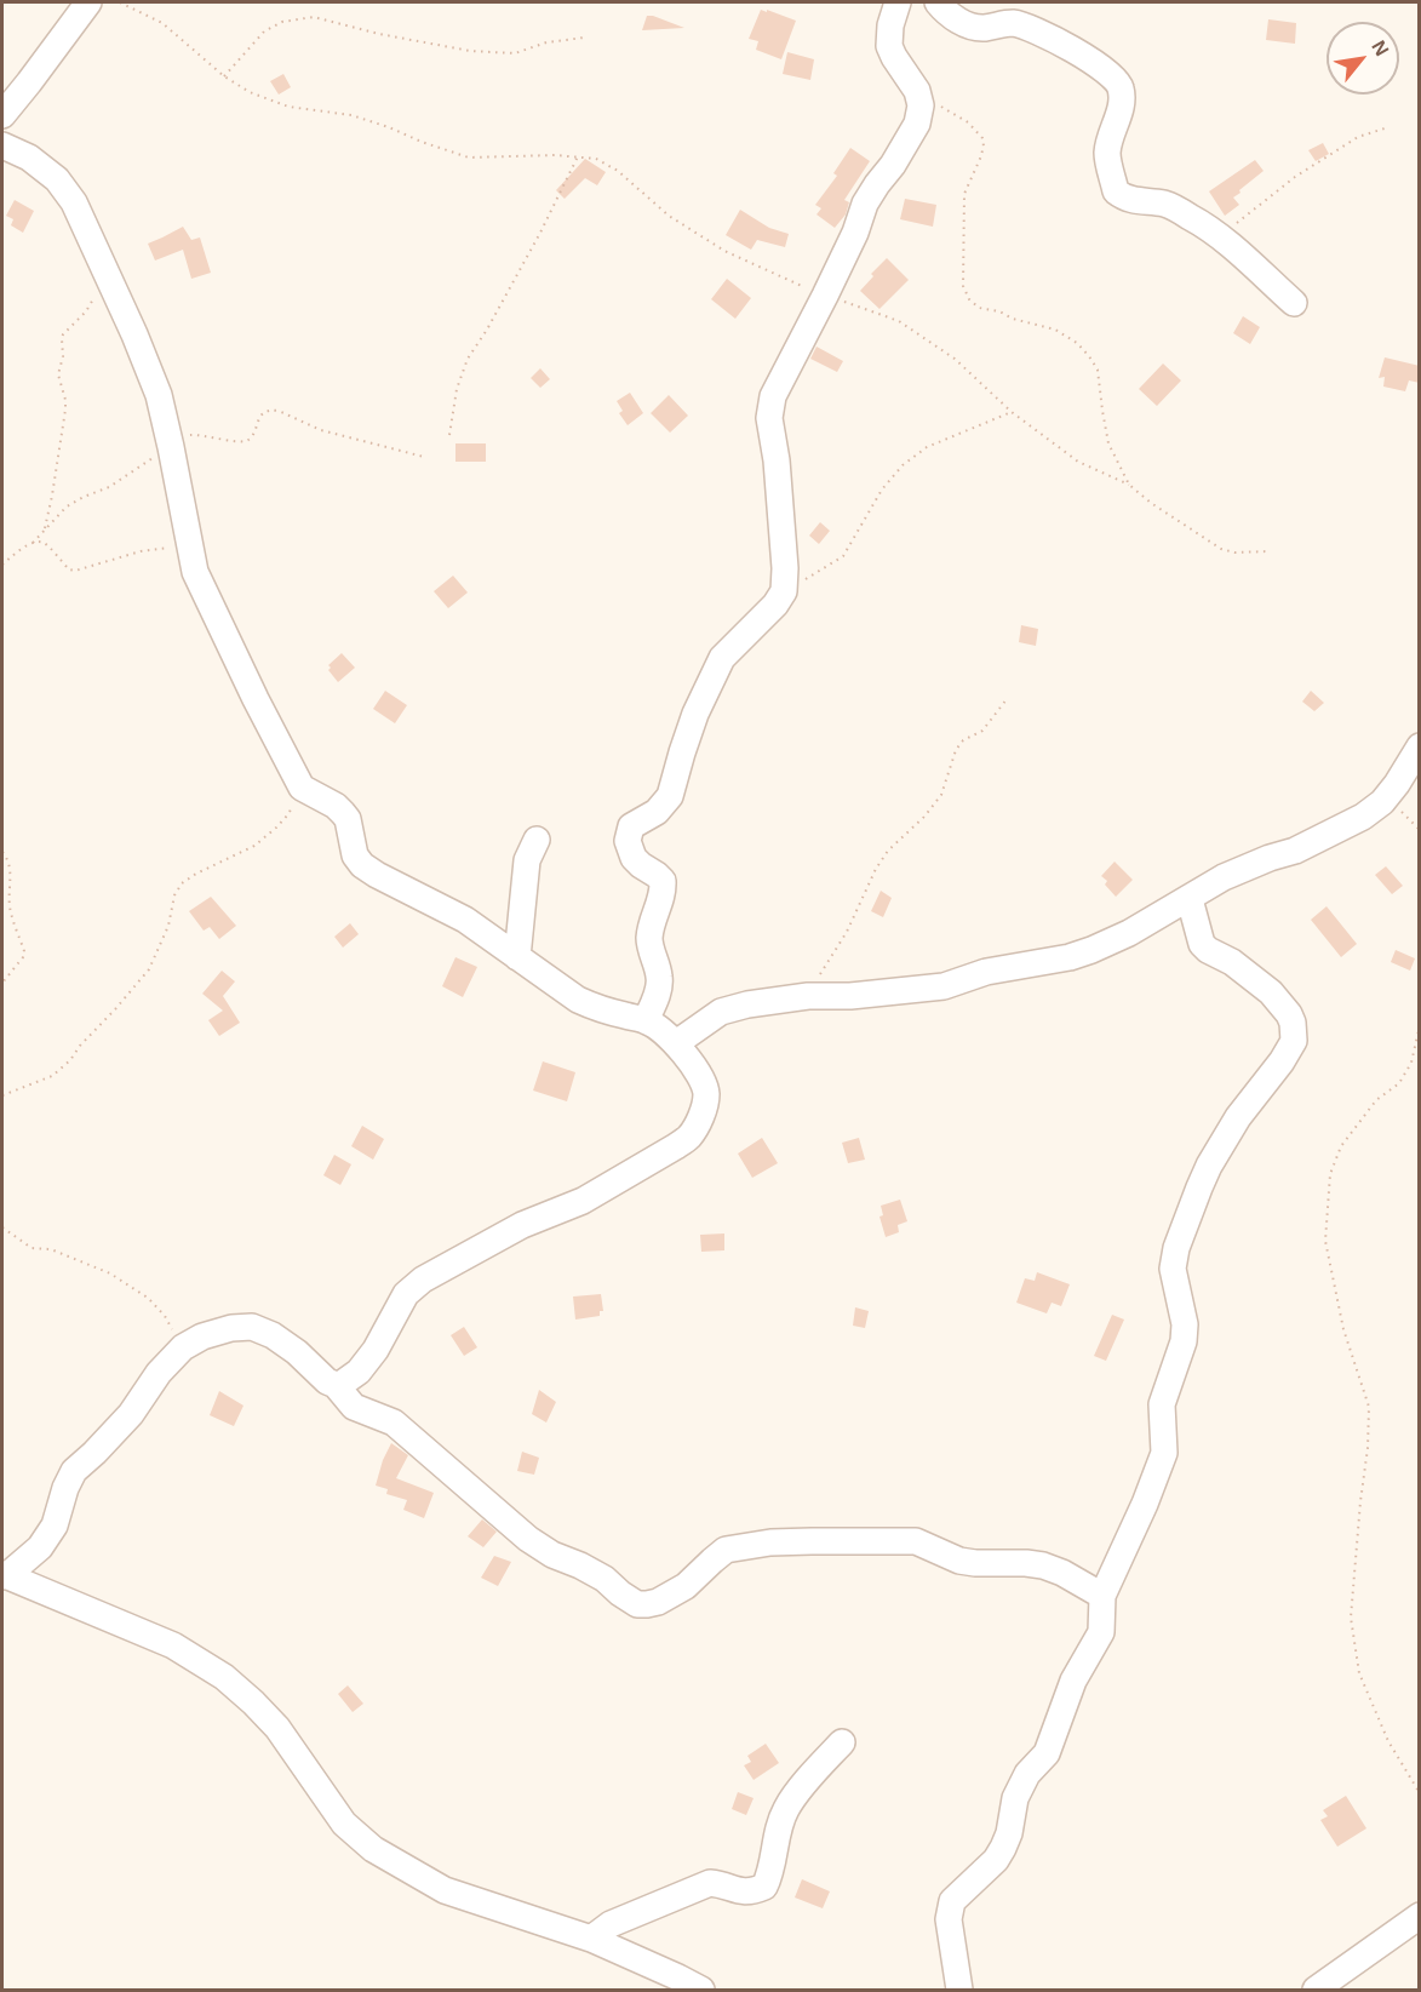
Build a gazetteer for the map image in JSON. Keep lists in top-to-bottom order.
{
  "north": "top right"
}
